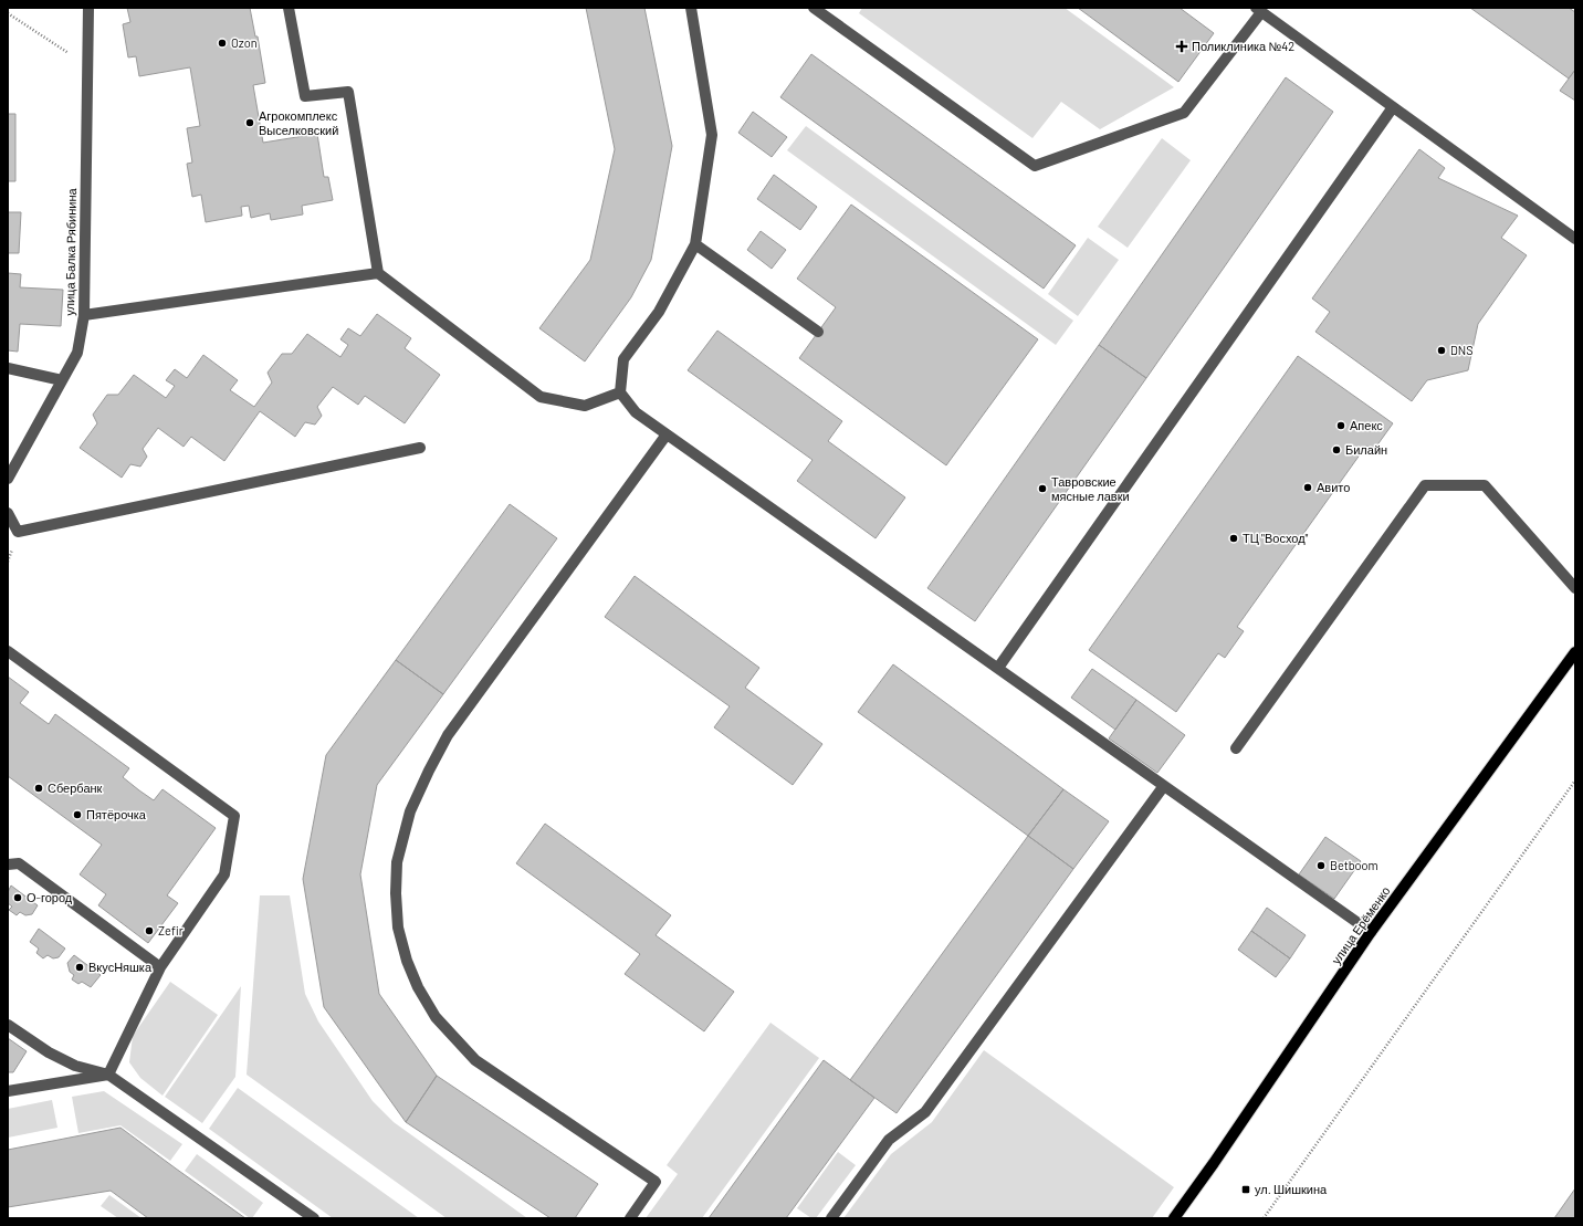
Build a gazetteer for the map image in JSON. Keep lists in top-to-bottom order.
{
  "streets": {
    "main road": ["улица Ерёменко"],
    "street": ["улица Балка Рябинина"]
  },
  "places": {
    "other": [
      "Ozon",
      "Агрокомплекс Выселковский",
      "DNS",
      "Апекс",
      "Билайн",
      "Авито",
      "Тавровские мясные лавки",
      "ТЦ \"Восход\"",
      "Сбербанк",
      "Пятёрочка",
      "Betboom",
      "О-город",
      "Zefir",
      "ВкусНяшка"
    ],
    "health": ["Поликлиника №42"],
    "transit": ["ул. Шишкина"]
  }
}
